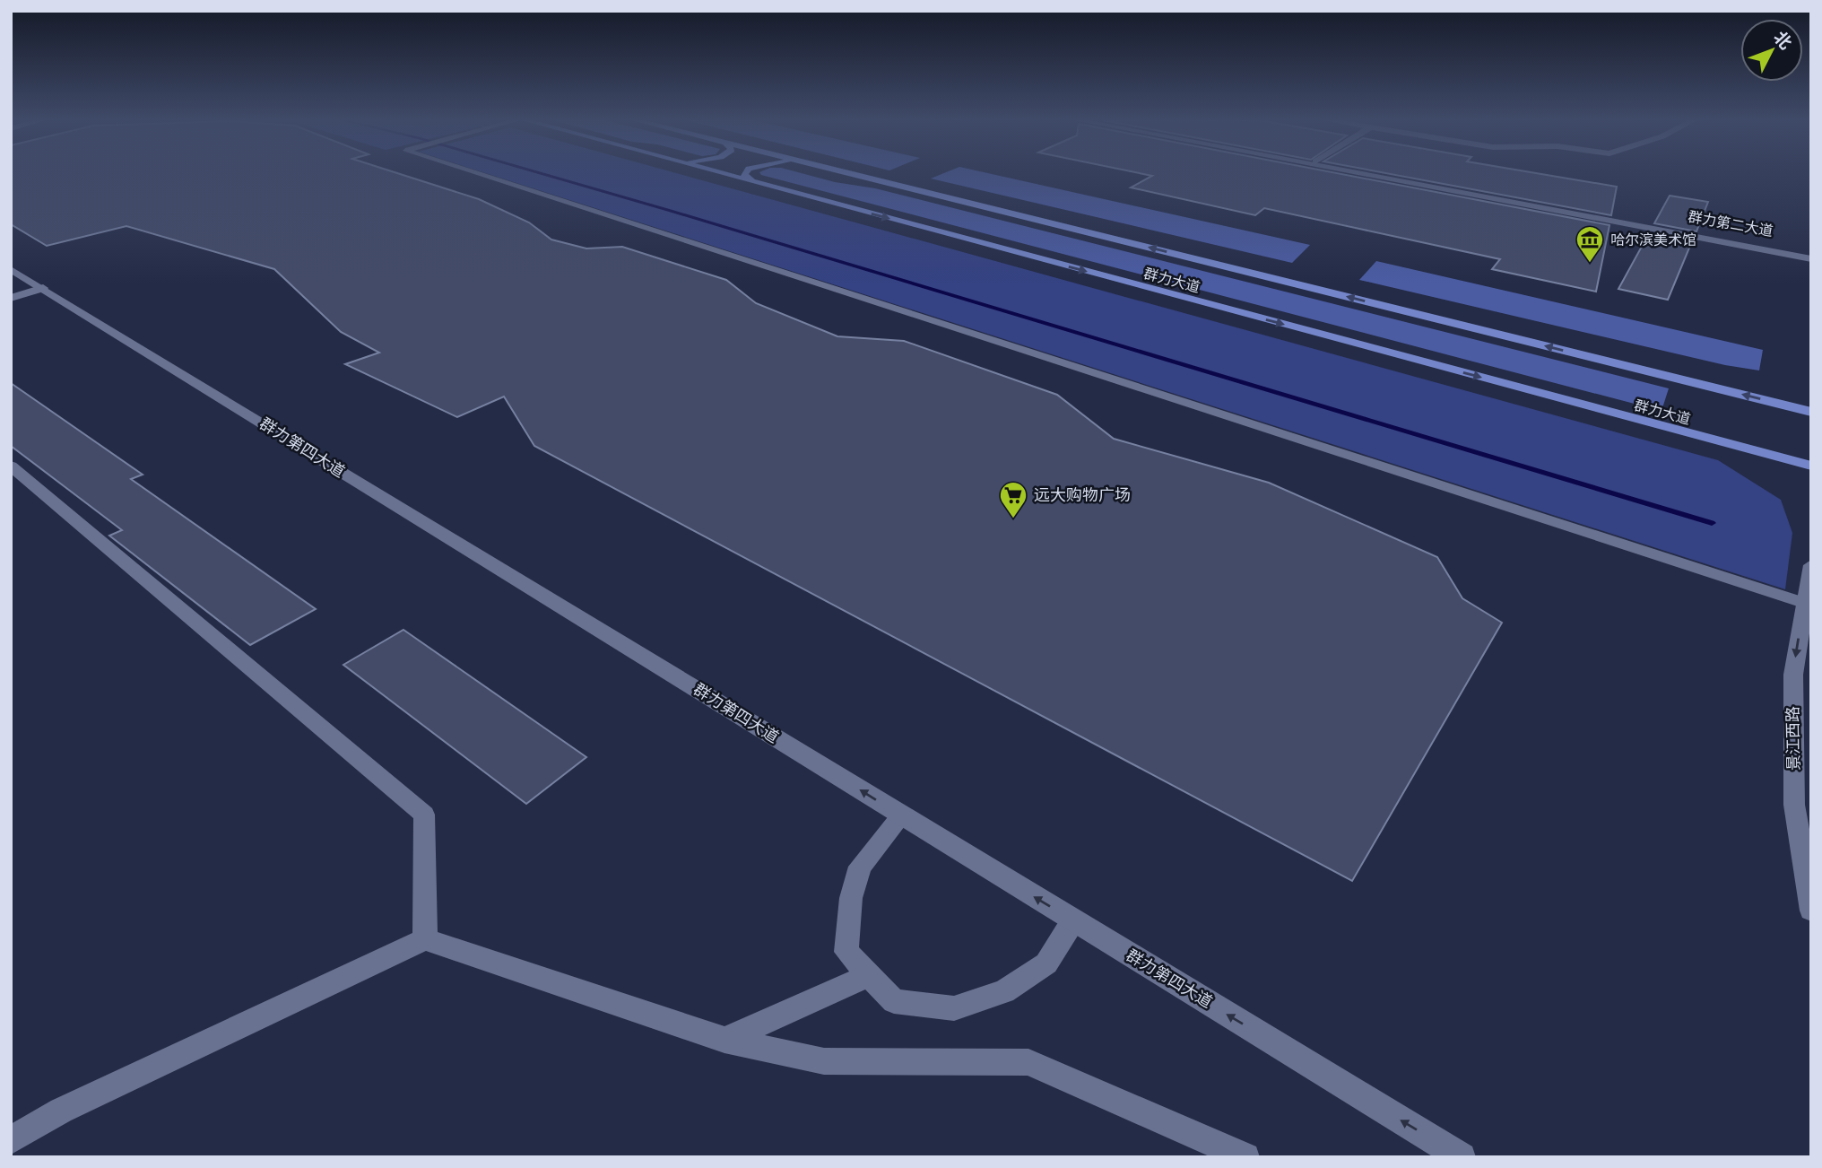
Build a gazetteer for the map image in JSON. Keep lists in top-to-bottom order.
{
  "streets": {
    "main road": [
      "群力第二大道",
      "群力大道",
      "群力第四大道",
      "景江西路"
    ]
  },
  "one_way": ["群力第四大道", "景江西路"],
  "places": {
    "museum": ["哈尔滨美术馆"],
    "supermarket": ["远大购物广场"]
  },
  "north": "top right"
}
